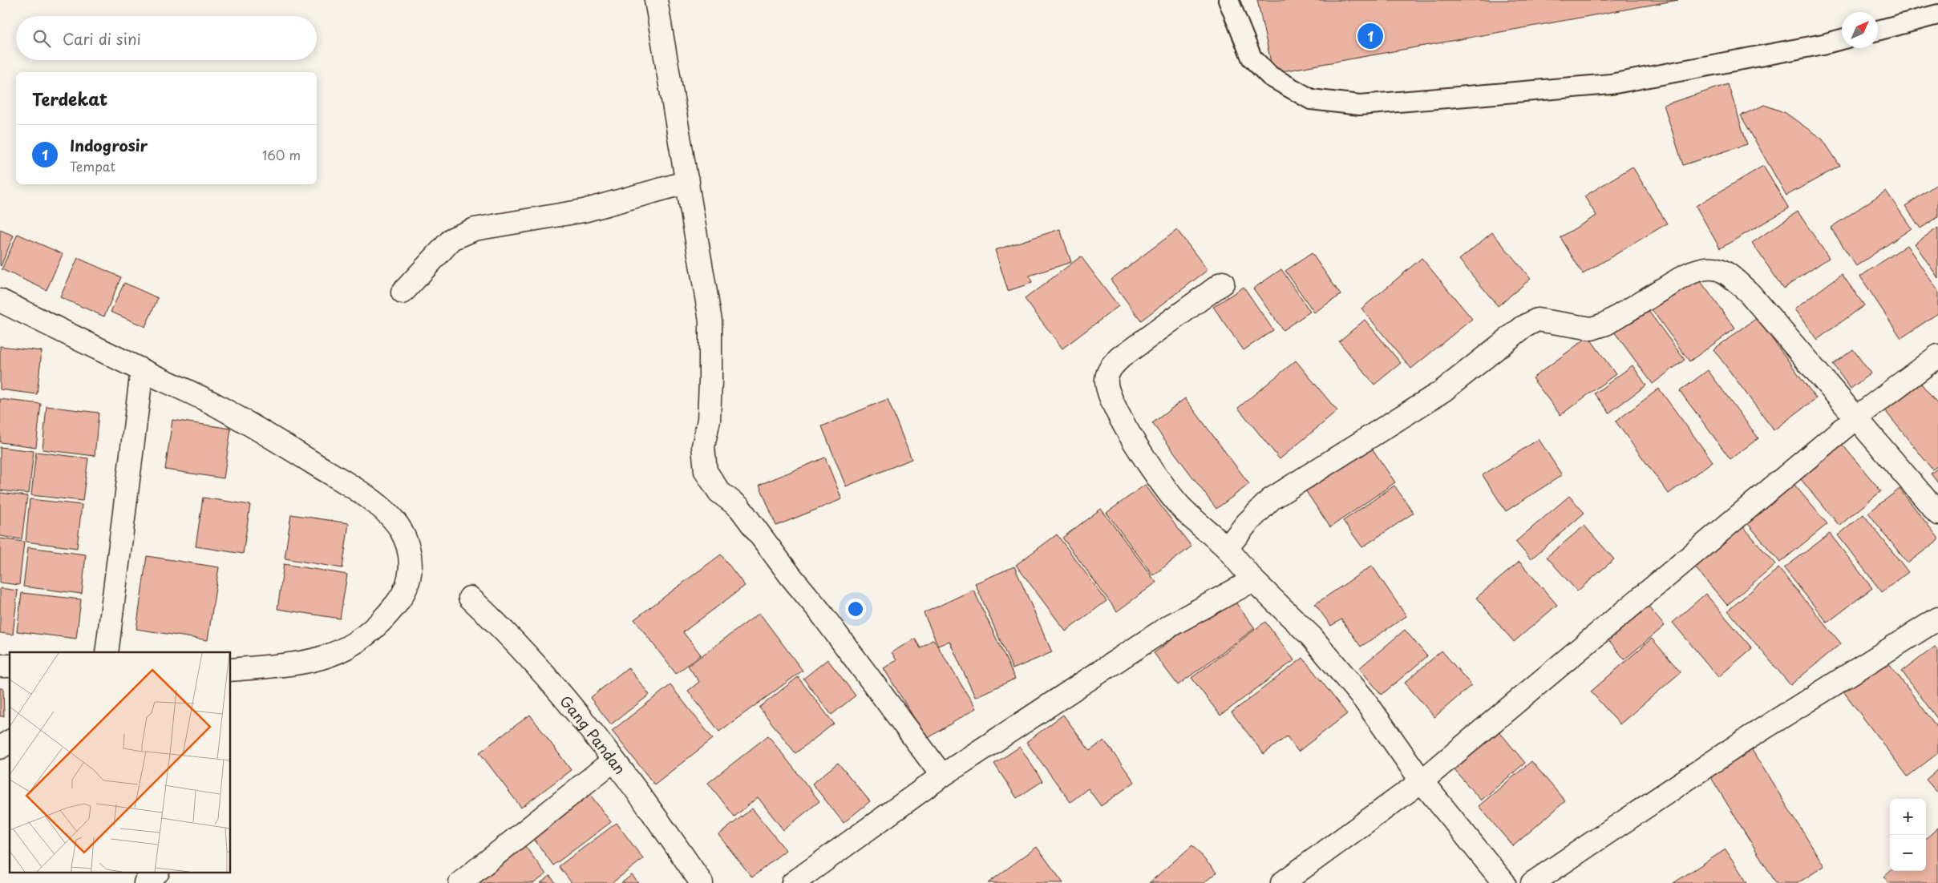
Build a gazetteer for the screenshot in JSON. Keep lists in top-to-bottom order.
{
  "streets": {
    "street": ["Gang Pandan"]
  },
  "north": "top right",
  "page": {
    "search": "Cari di sini",
    "pins": "1",
    "heading": "Terdekat",
    "list": [
      {
        "mark": "1",
        "name": "Indogrosir",
        "note": "Tempat",
        "value": "160 m"
      }
    ],
    "map_buttons": ["+", "−"]
  }
}
